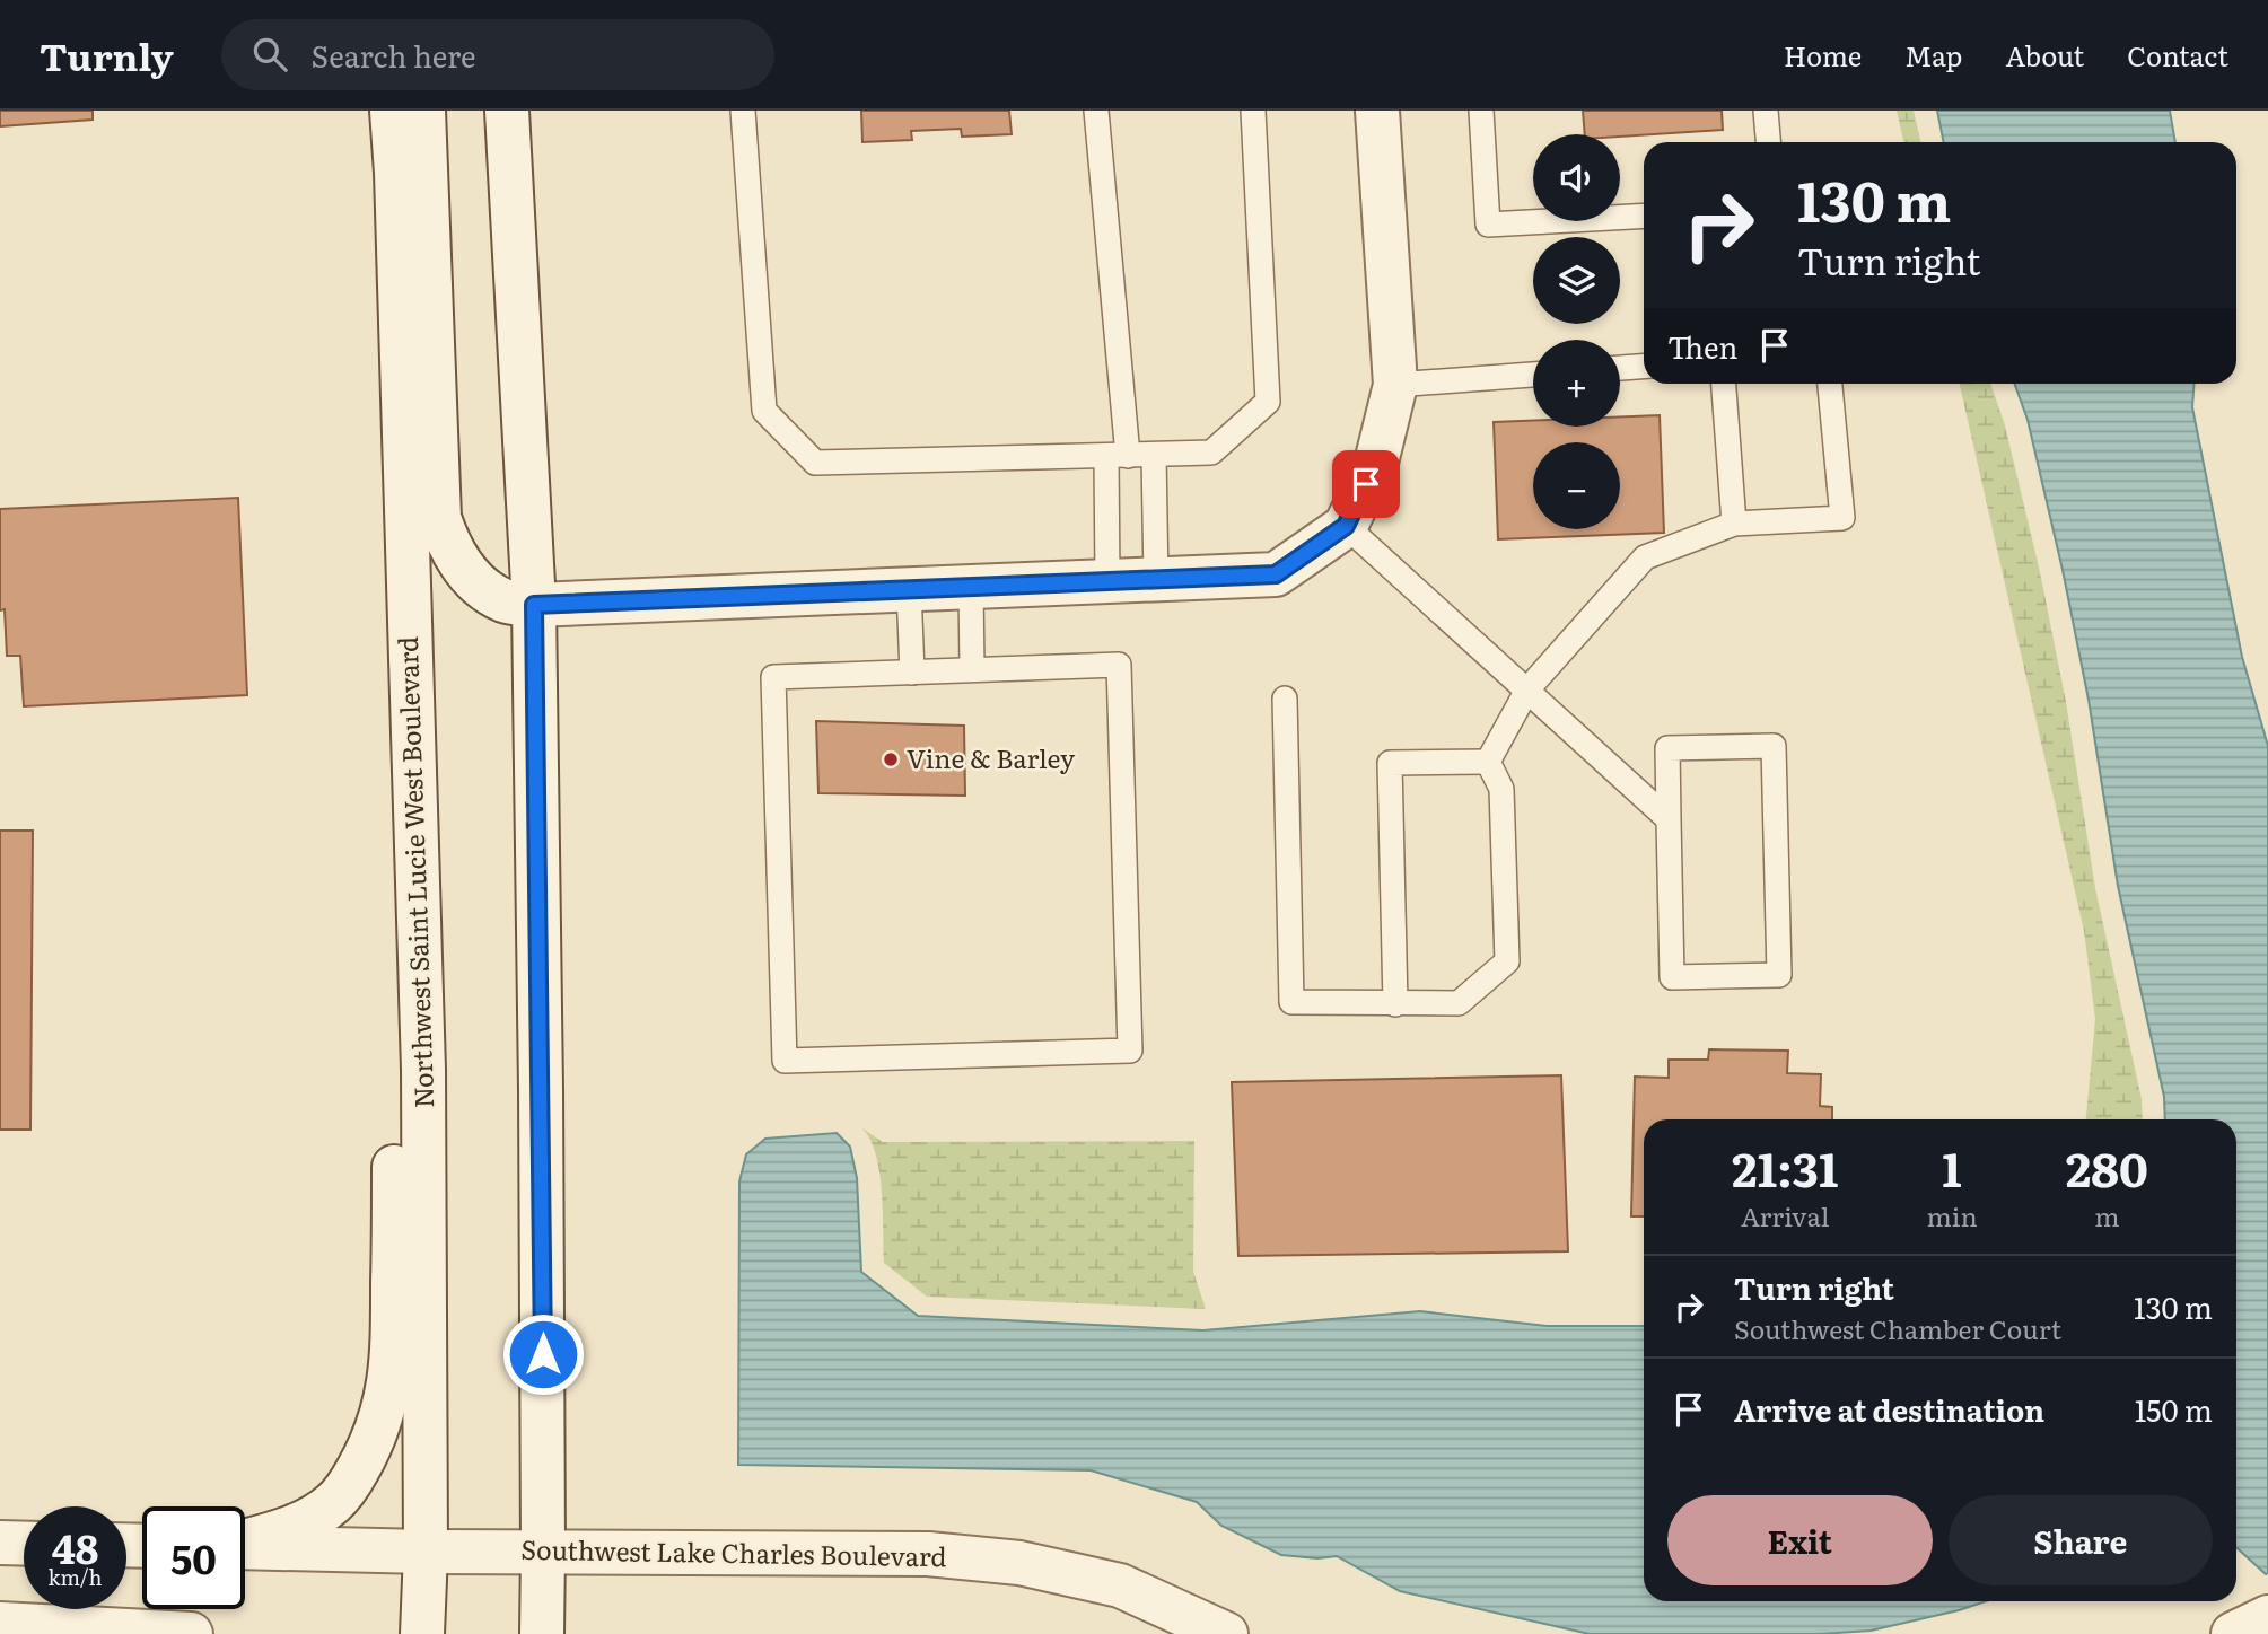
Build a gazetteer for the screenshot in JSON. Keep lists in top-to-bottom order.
{
  "streets": {
    "main road": ["Northwest Saint Lucie West Boulevard", "Southwest Lake Charles Boulevard"]
  },
  "crossings": [
    ["Northwest Saint Lucie West Boulevard", "Southwest Lake Charles Boulevard"]
  ],
  "places": ["Vine & Barley"],
  "page": {
    "header": "Turnly",
    "search": "Search here",
    "nav": [
      "Home",
      "Map",
      "About",
      "Contact"
    ],
    "map_buttons": ["+", "−"],
    "turn": ["130 m", "Turn right"],
    "then": "Then",
    "eta": [
      "21:31",
      "Arrival",
      "1",
      "min",
      "280",
      "m"
    ],
    "list": [
      {
        "name": "Turn right",
        "note": "Southwest Chamber Court",
        "value": "130 m"
      },
      {
        "name": "Arrive at destination",
        "value": "150 m"
      }
    ],
    "buttons": ["Exit", "Share"],
    "speed": "48 km/h",
    "limit": "50"
  }
}
